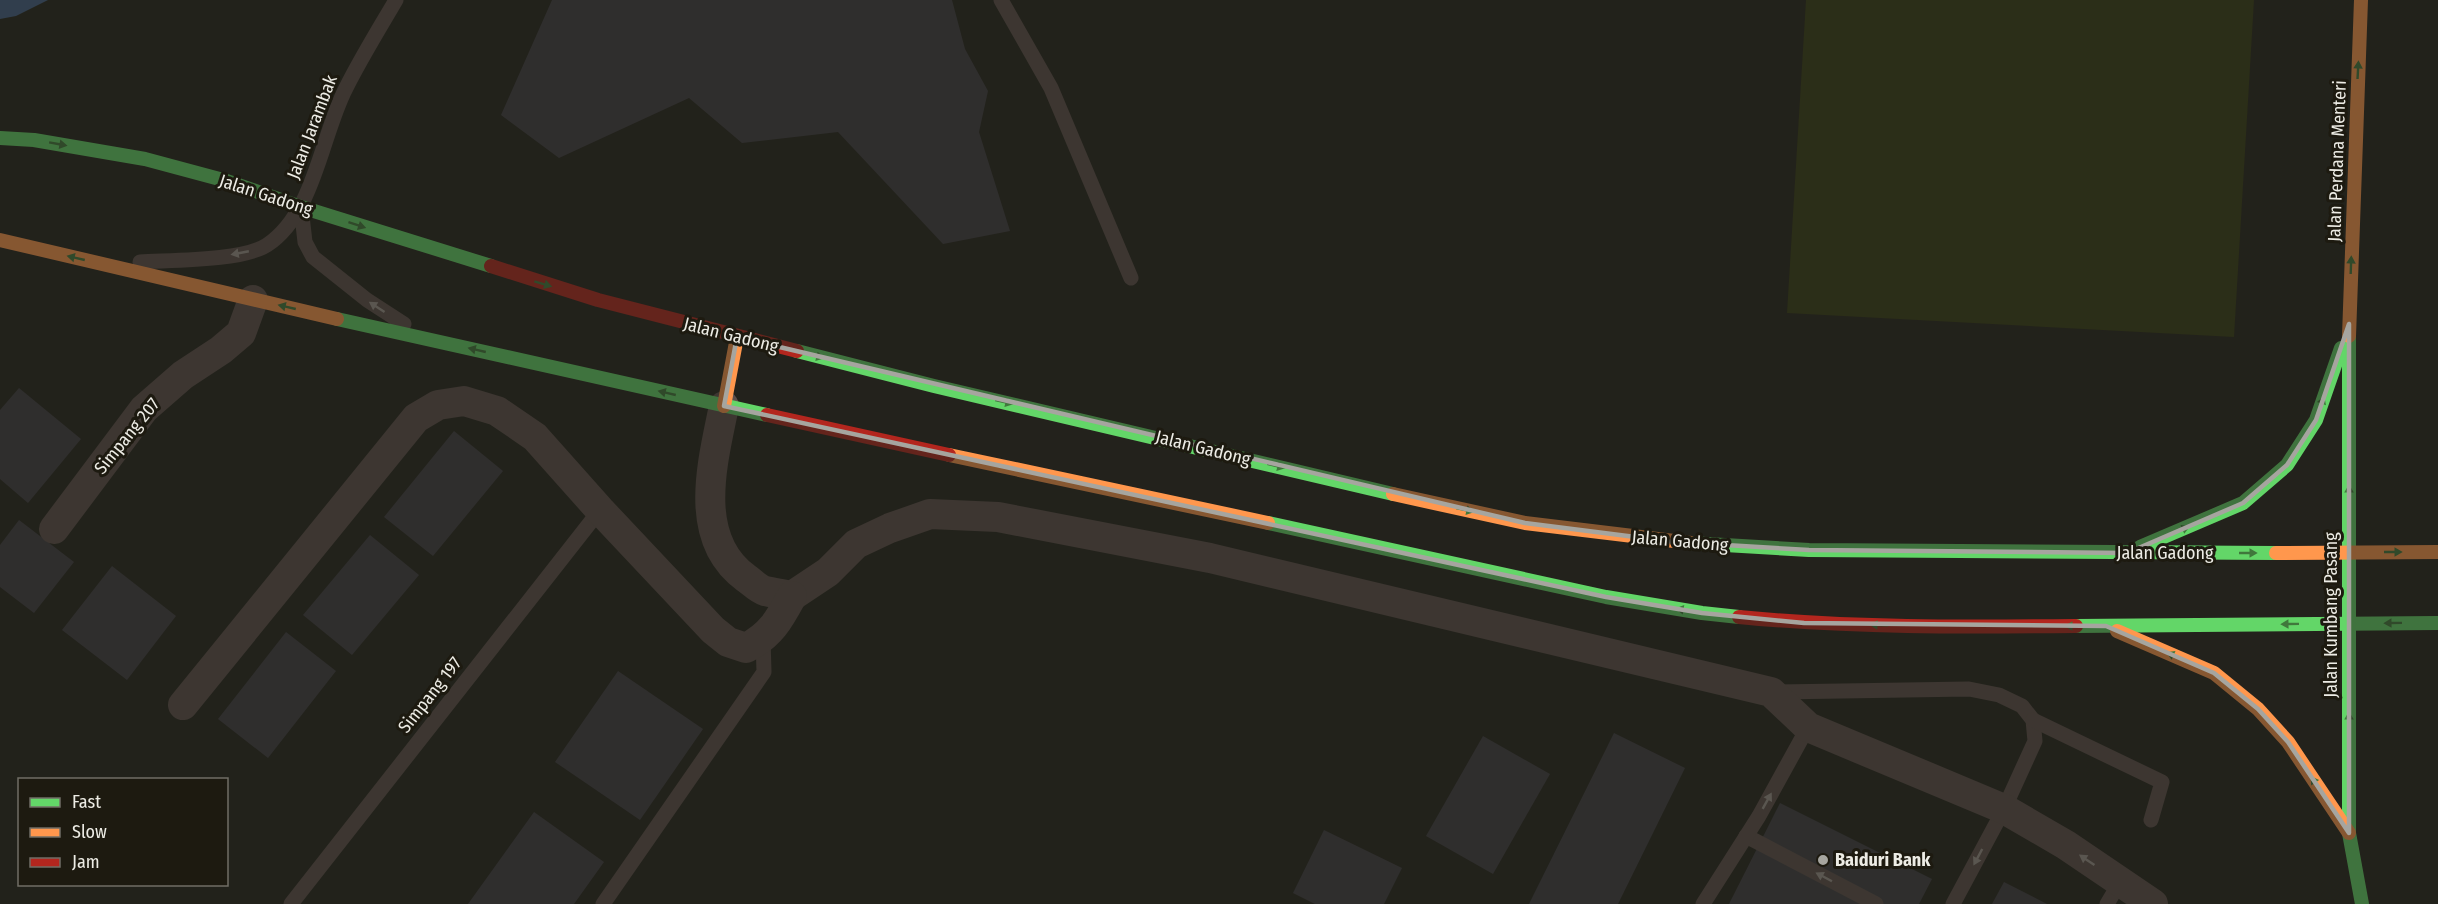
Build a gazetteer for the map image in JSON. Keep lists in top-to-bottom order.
{
  "streets": {
    "main road": ["Jalan Perdana Menteri", "Jalan Gadong", "Jalan Kumbang Pasang"],
    "street": ["Simpang 207"],
    "lane": ["Jalan Jarambak", "Simpang 197"]
  },
  "crossings": [
    ["Jalan Jarambak", "Jalan Gadong"],
    ["Jalan Perdana Menteri", "Jalan Kumbang Pasang"],
    ["Jalan Gadong", "Jalan Kumbang Pasang"]
  ],
  "one_way": ["Jalan Jarambak", "Jalan Perdana Menteri", "Jalan Kumbang Pasang"],
  "places": ["Baiduri Bank"],
  "legend": ["Fast", "Slow", "Jam"]
}
